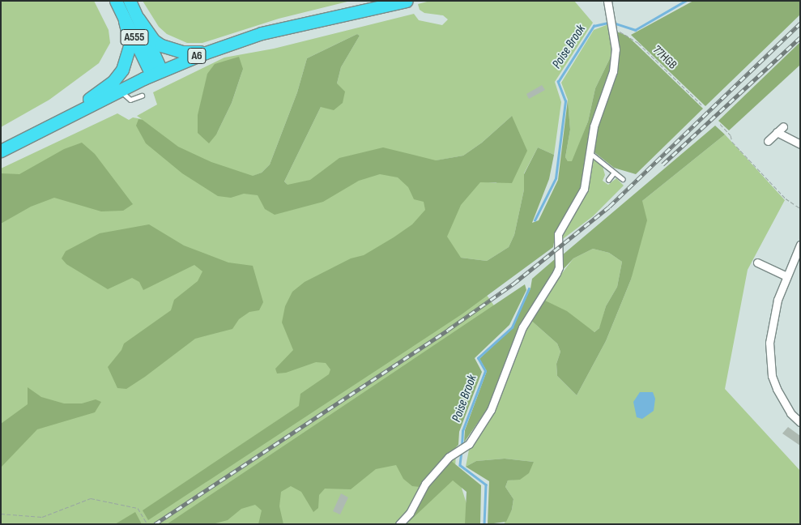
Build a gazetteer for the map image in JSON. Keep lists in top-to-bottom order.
{
  "streets": {
    "highway": ["A555", "A6"],
    "path": ["77HGB"]
  },
  "crossings": [
    ["A555", "A6"]
  ],
  "water": ["Poise Brook"]
}
